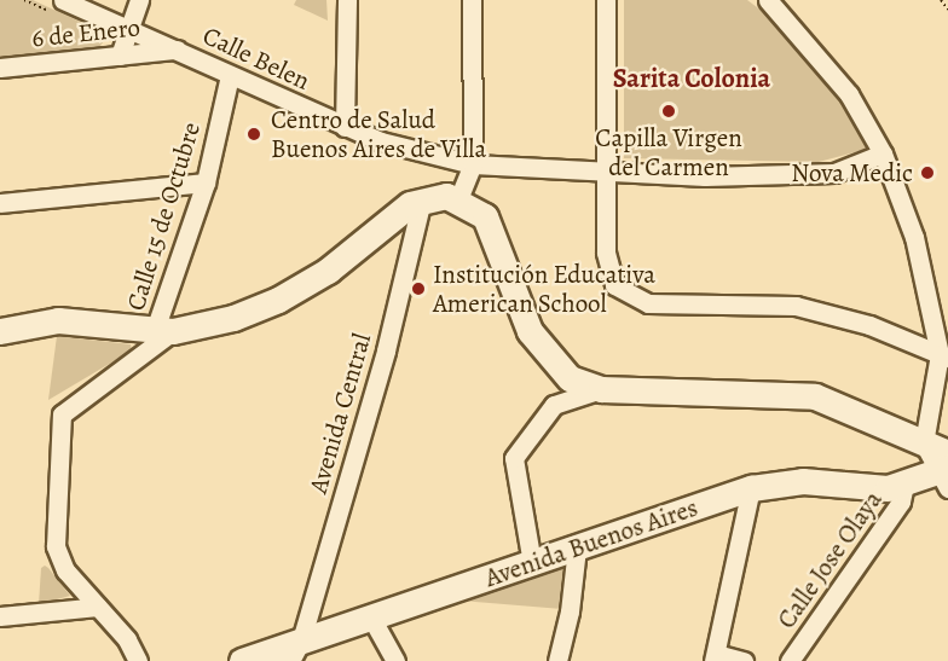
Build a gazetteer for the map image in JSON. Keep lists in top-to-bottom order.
{
  "streets": {
    "street": [
      "6 de Enero",
      "Calle Belen",
      "Calle 15 de Octubre",
      "Avenida Central",
      "Avenida Buenos Aires",
      "Calle Jose Olaya"
    ]
  },
  "crossings": [
    ["6 de Enero", "Calle Belen"],
    ["Calle Belen", "Calle 15 de Octubre"],
    ["Avenida Central", "Avenida Buenos Aires"],
    ["Avenida Buenos Aires", "Calle Jose Olaya"]
  ],
  "districts": ["Sarita Colonia"],
  "places": [
    "Capilla Virgen del Carmen",
    "Centro de Salud Buenos Aires de Villa",
    "Nova Medic",
    "Institución Educativa American School"
  ]
}
